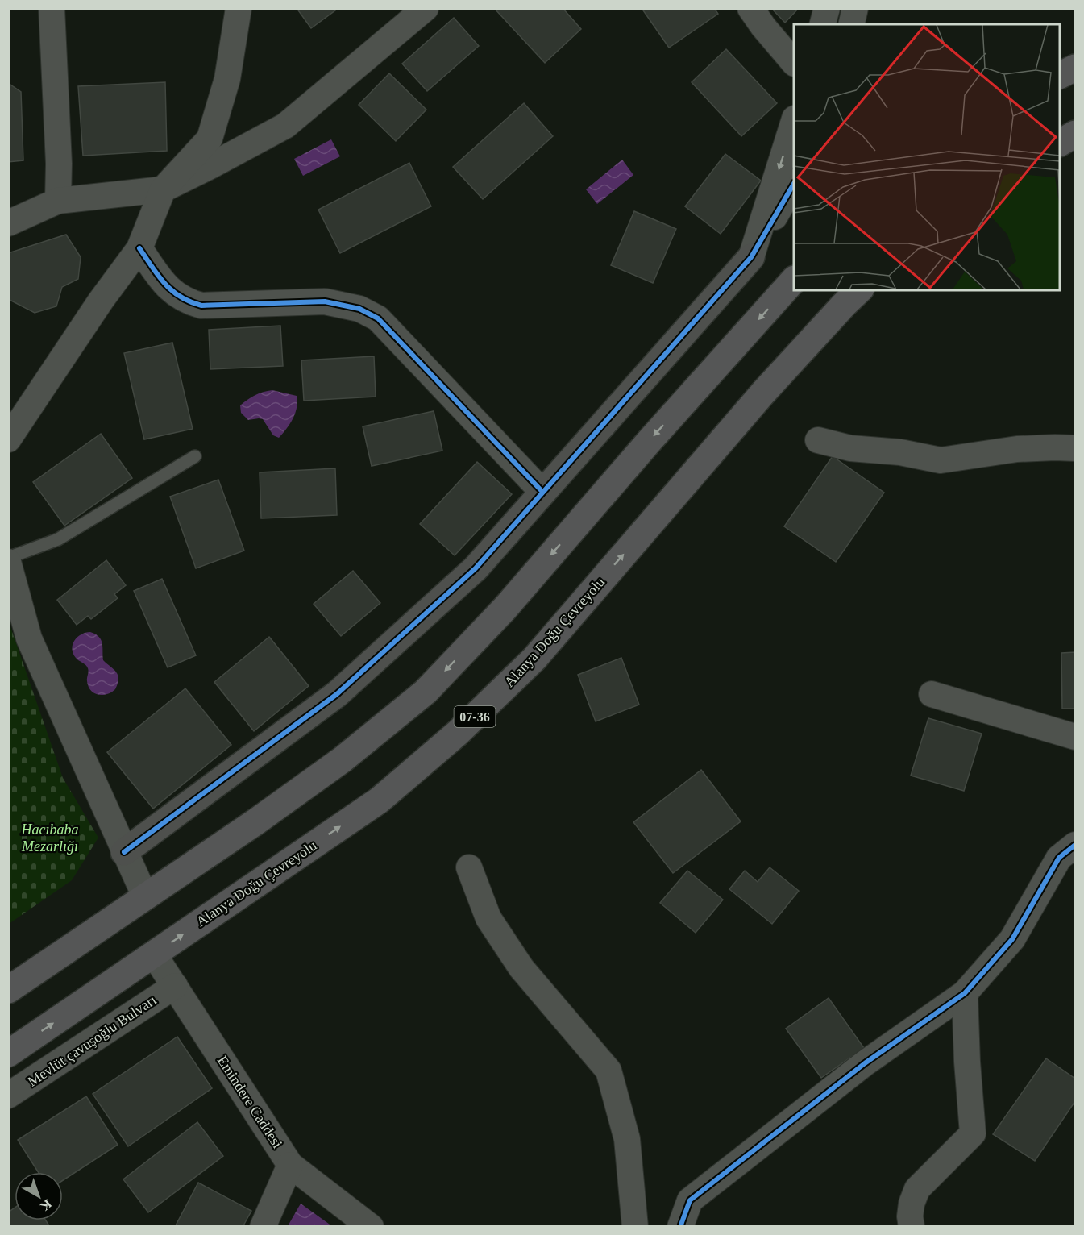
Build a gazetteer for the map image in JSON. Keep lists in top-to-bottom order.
{
  "streets": {
    "highway": ["Alanya Doğu Çevreyolu", "07-36"],
    "street": ["Mevlüt çavuşoğlu Bulvarı", "Emindere Caddesi"]
  },
  "crossings": [
    ["Alanya Doğu Çevreyolu", "Emindere Caddesi"],
    ["Mevlüt çavuşoğlu Bulvarı", "Emindere Caddesi"]
  ],
  "parks": ["Hacıbaba Mezarlığı"],
  "north": "bottom right"
}
